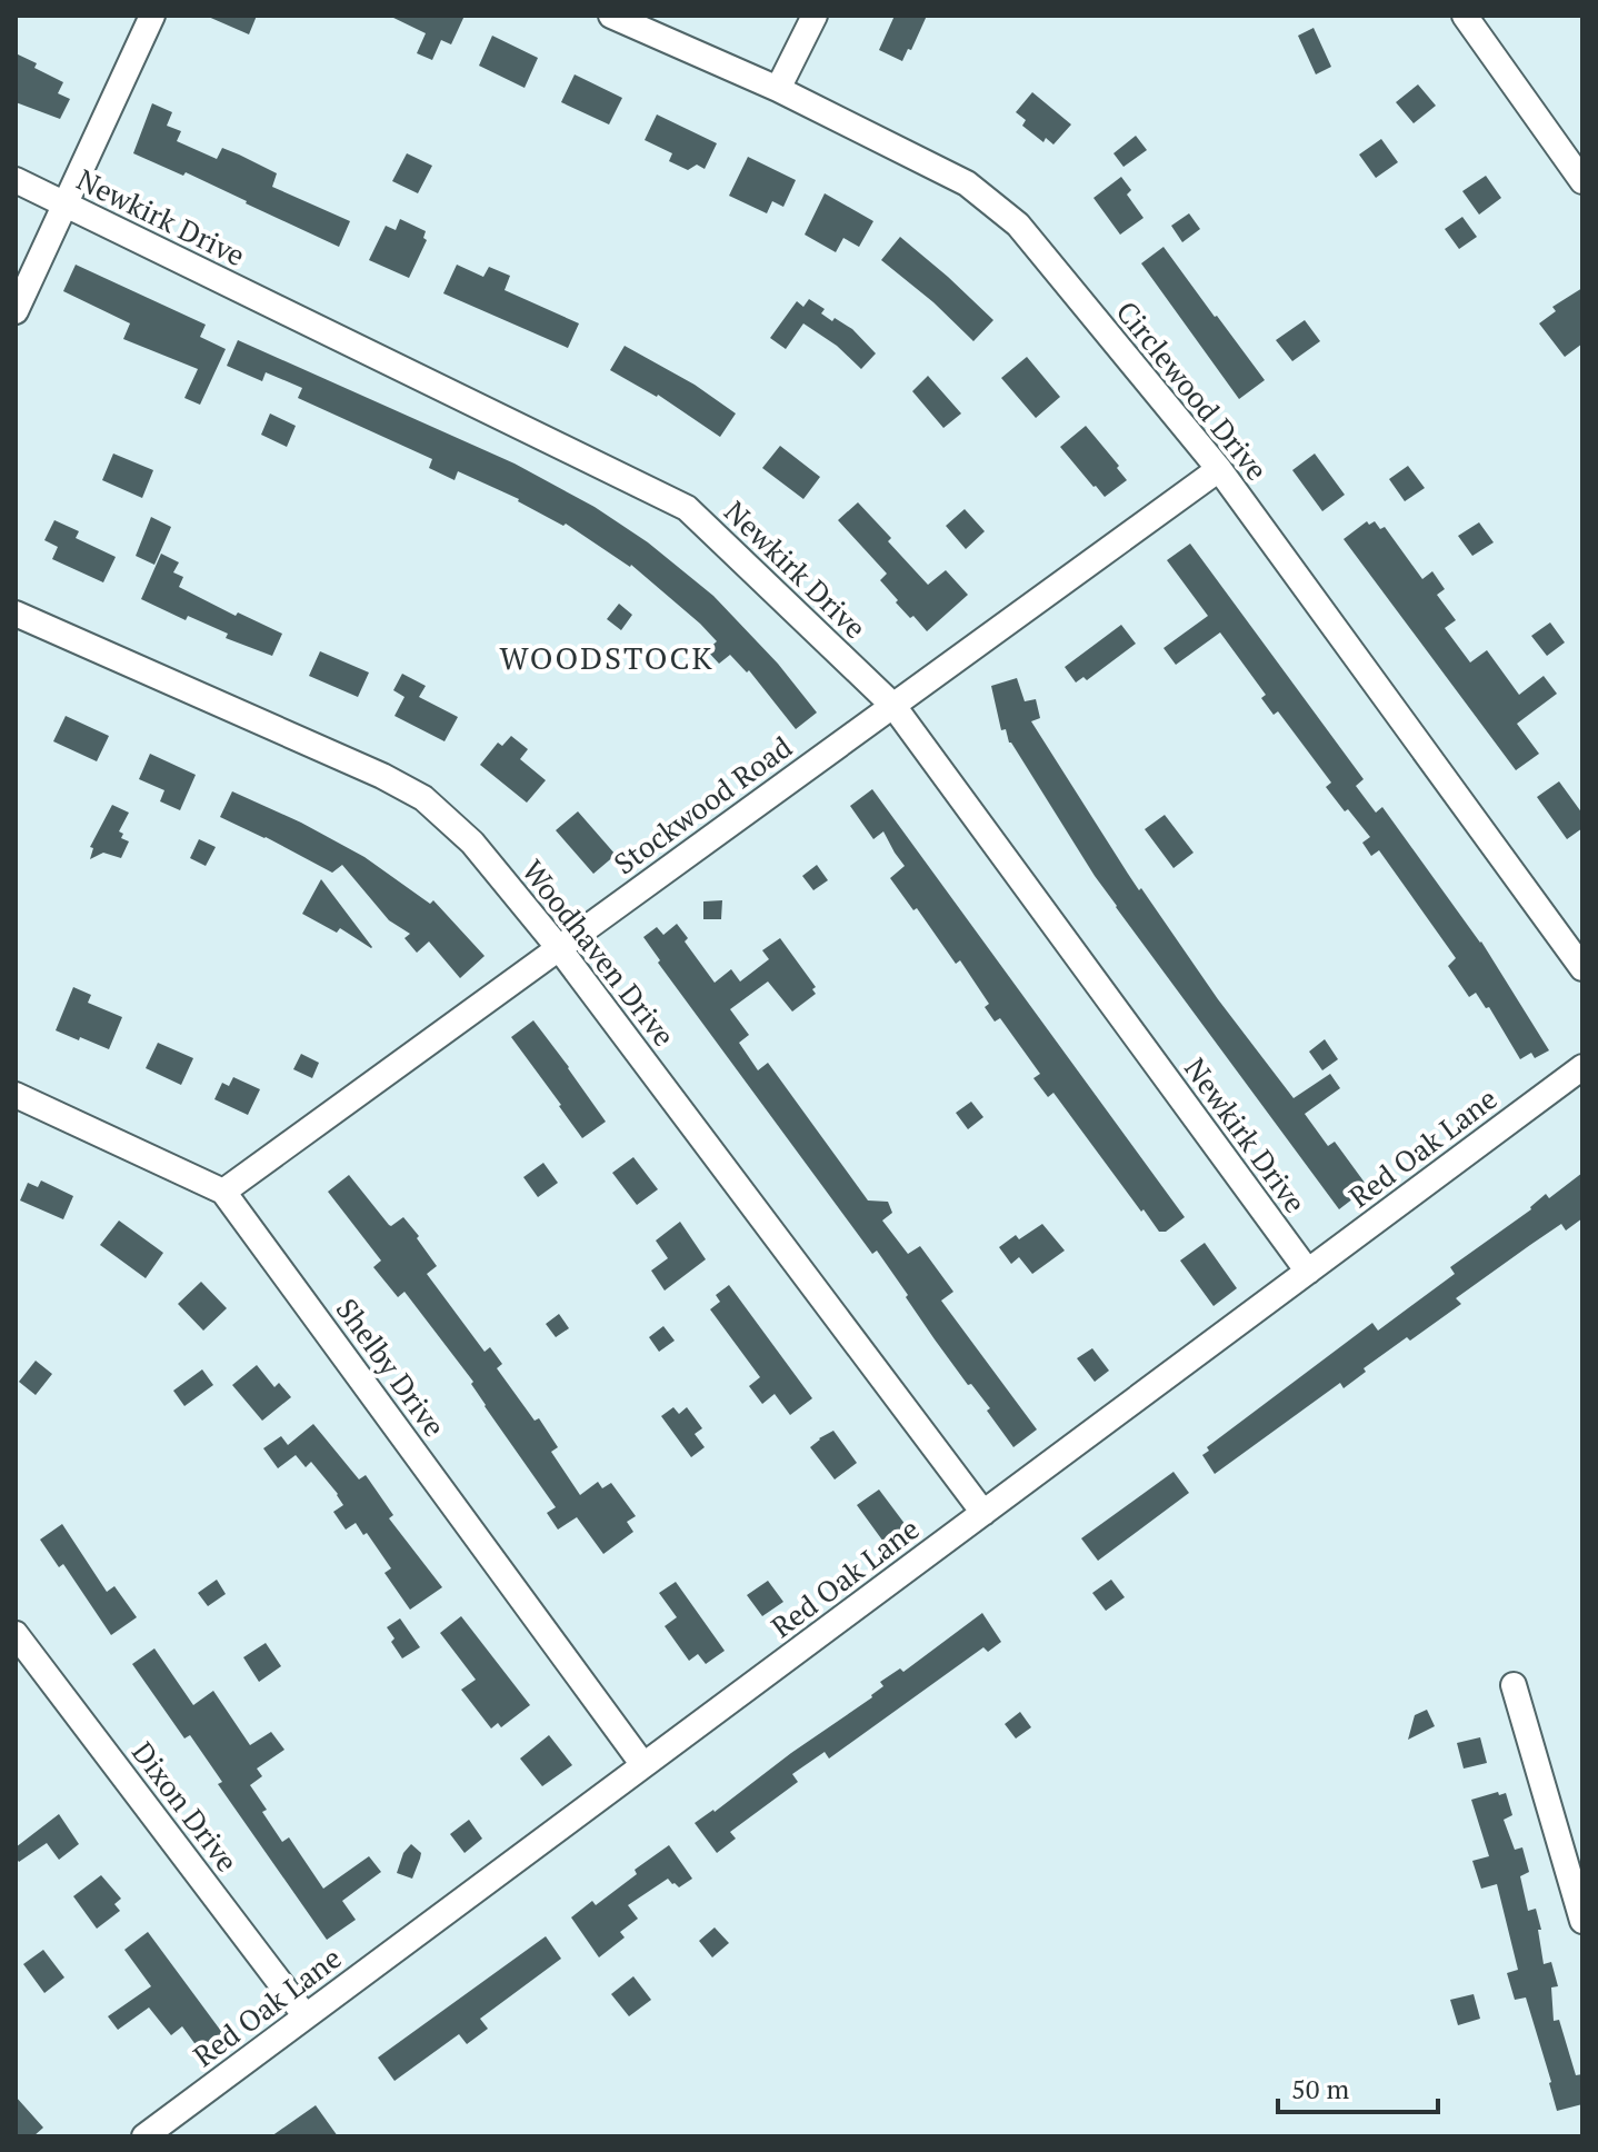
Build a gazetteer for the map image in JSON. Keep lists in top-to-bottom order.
{
  "streets": {
    "street": [
      "Newkirk Drive",
      "Circlewood Drive",
      "Stockwood Road",
      "Woodhaven Drive",
      "Red Oak Lane",
      "Shelby Drive",
      "Dixon Drive"
    ]
  },
  "crossings": [
    ["Newkirk Drive", "Stockwood Road"],
    ["Newkirk Drive", "Red Oak Lane"],
    ["Circlewood Drive", "Stockwood Road"],
    ["Stockwood Road", "Woodhaven Drive"],
    ["Stockwood Road", "Shelby Drive"],
    ["Woodhaven Drive", "Red Oak Lane"],
    ["Red Oak Lane", "Shelby Drive"],
    ["Red Oak Lane", "Dixon Drive"]
  ],
  "districts": ["WOODSTOCK"],
  "scale_bar": "50 m"
}
